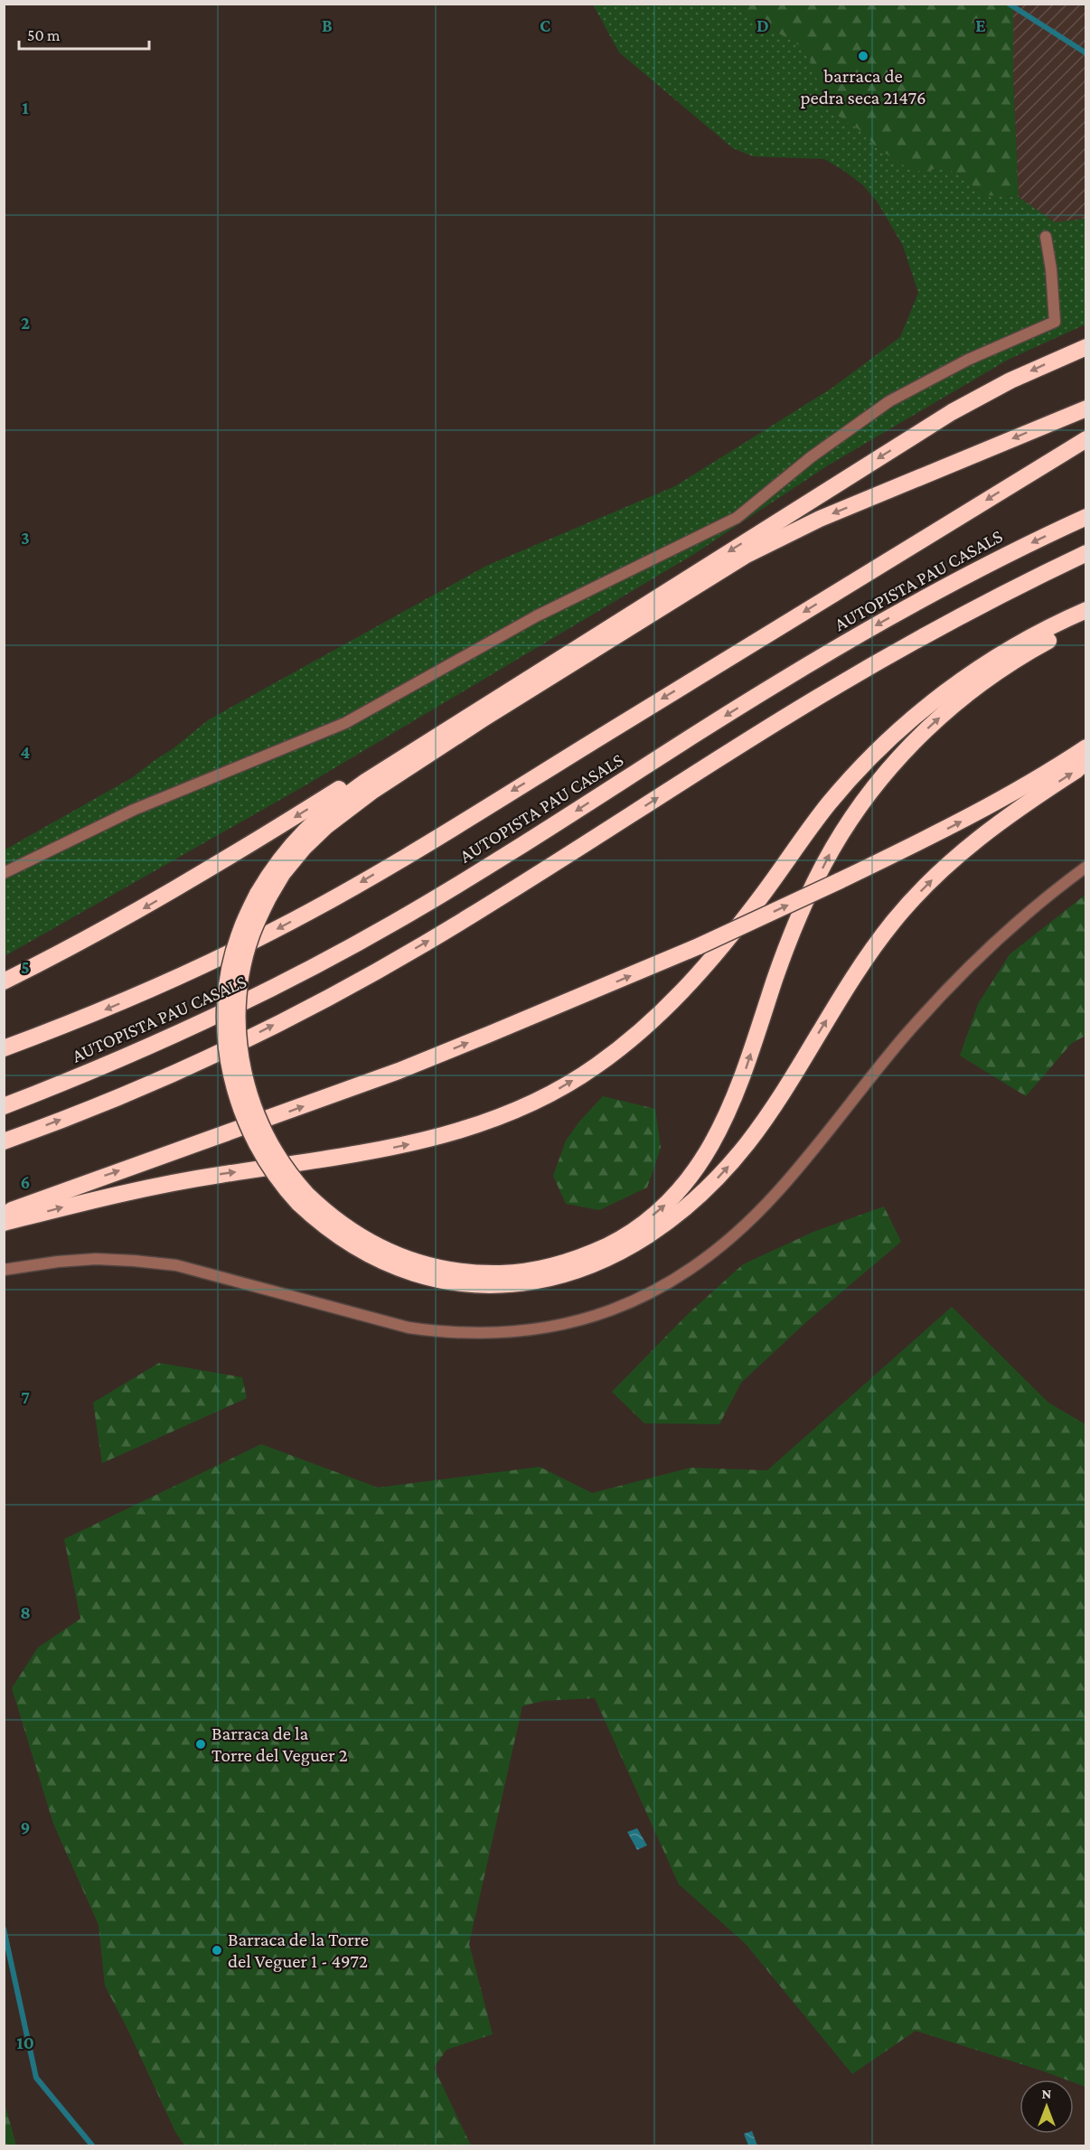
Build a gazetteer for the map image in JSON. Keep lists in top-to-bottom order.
{
  "streets": {
    "highway": ["AUTOPISTA PAU CASALS"]
  },
  "places": ["barraca de pedra seca 21476", "Barraca de la Torre del Veguer 2", "Barraca de la Torre del Veguer 1 - 4972"],
  "scale_bar": "50 m",
  "north": "top",
  "grid": {
    "columns": [
      "B",
      "C",
      "D",
      "E"
    ],
    "rows": [
      "1",
      "2",
      "3",
      "4",
      "5",
      "6",
      "7",
      "8",
      "9",
      "10"
    ]
  }
}
